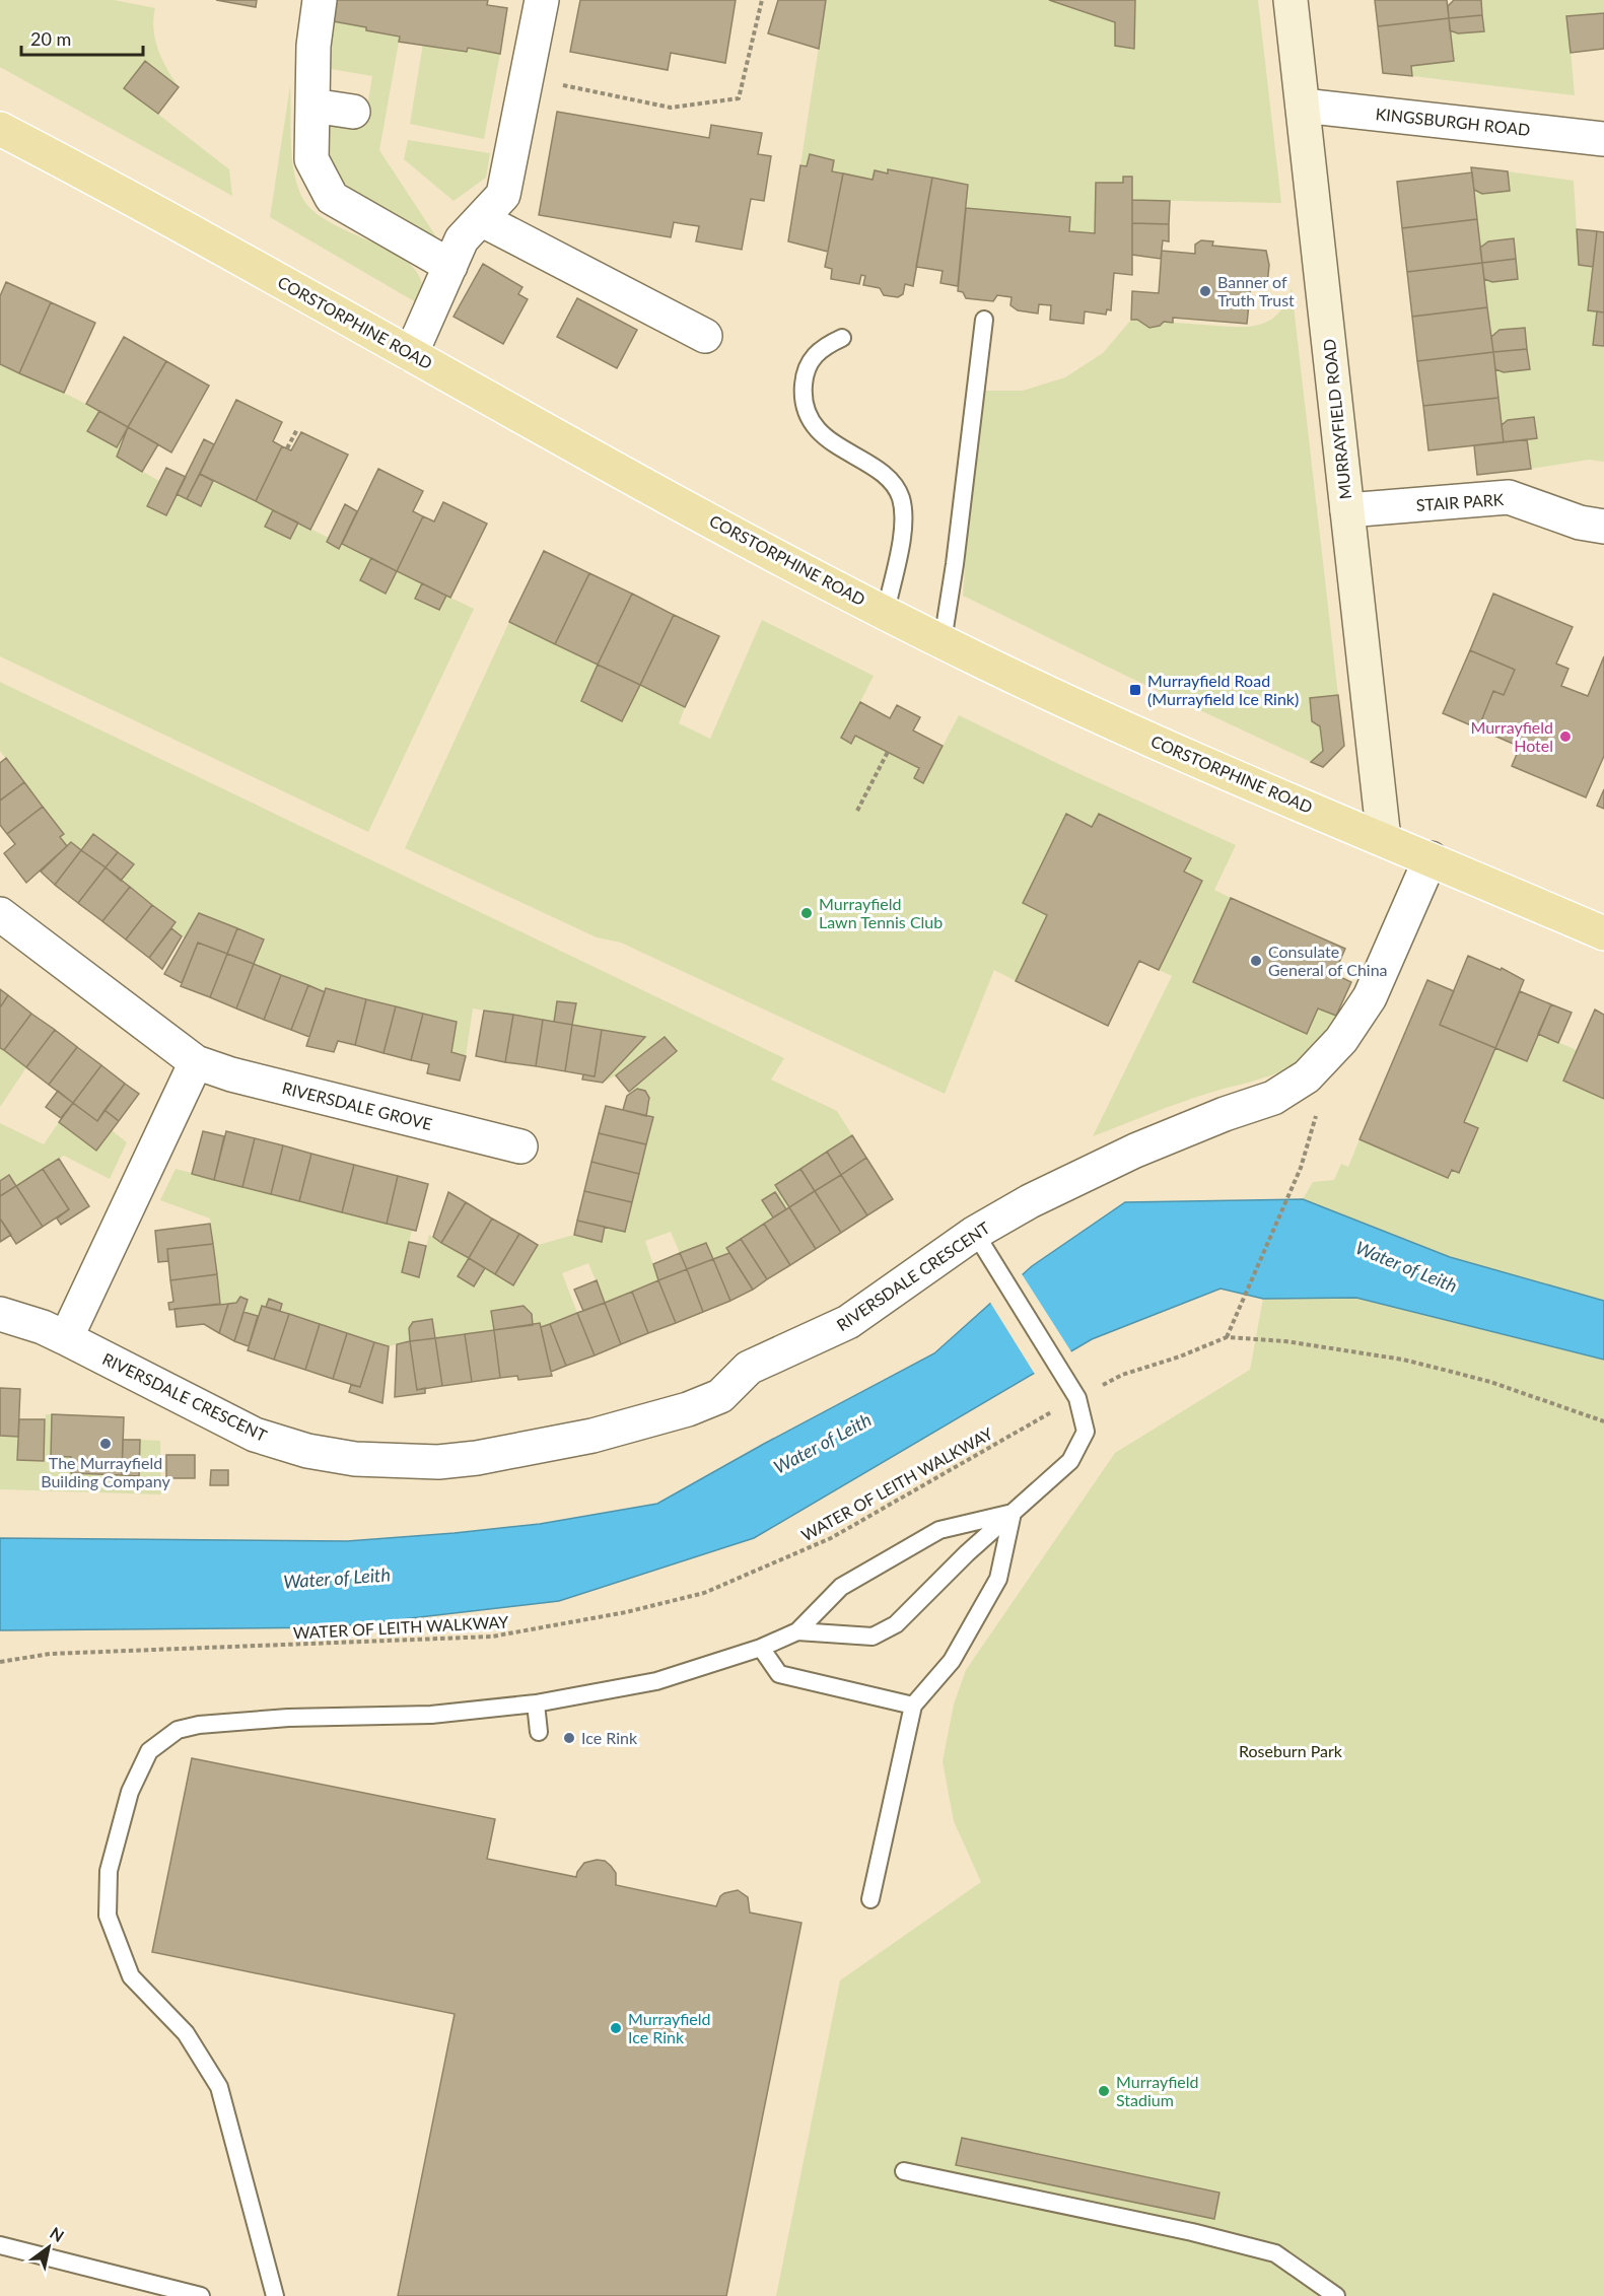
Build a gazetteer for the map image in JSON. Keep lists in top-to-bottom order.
{
  "streets": {
    "main road": ["CORSTORPHINE ROAD"],
    "street": [
      "KINGSBURGH ROAD",
      "MURRAYFIELD ROAD",
      "STAIR PARK",
      "RIVERSDALE GROVE",
      "RIVERSDALE CRESCENT"
    ],
    "path": ["WATER OF LEITH WALKWAY"]
  },
  "crossings": [
    ["KINGSBURGH ROAD", "MURRAYFIELD ROAD"],
    ["CORSTORPHINE ROAD", "MURRAYFIELD ROAD"],
    ["CORSTORPHINE ROAD", "RIVERSDALE CRESCENT"],
    ["MURRAYFIELD ROAD", "STAIR PARK"]
  ],
  "water": ["Water of Leith"],
  "parks": ["Roseburn Park"],
  "places": {
    "other": [
      "Banner of Truth Trust",
      "Murrayfield Hotel",
      "Murrayfield Lawn Tennis Club",
      "Consulate General of China",
      "The Murrayfield Building Company",
      "Ice Rink",
      "Murrayfield Ice Rink",
      "Murrayfield Stadium"
    ],
    "transit": ["Murrayfield Road (Murrayfield Ice Rink)"]
  },
  "scale_bar": "20 m",
  "north": "top right"
}
